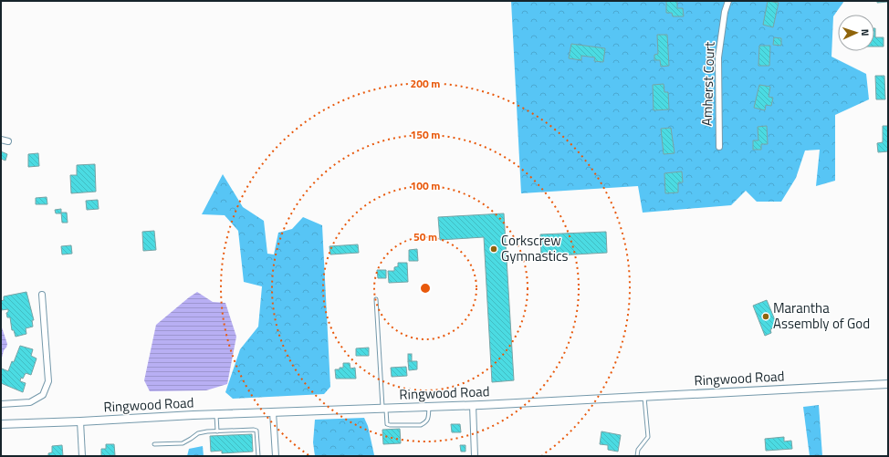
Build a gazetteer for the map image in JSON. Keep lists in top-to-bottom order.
{
  "streets": {
    "street": ["Amherst Court", "Ringwood Road"]
  },
  "places": ["Corkscrew Gymnastics", "Marantha Assembly of God"],
  "north": "right",
  "rings": [
    "200 m",
    "150 m",
    "100 m",
    "50 m"
  ]
}
